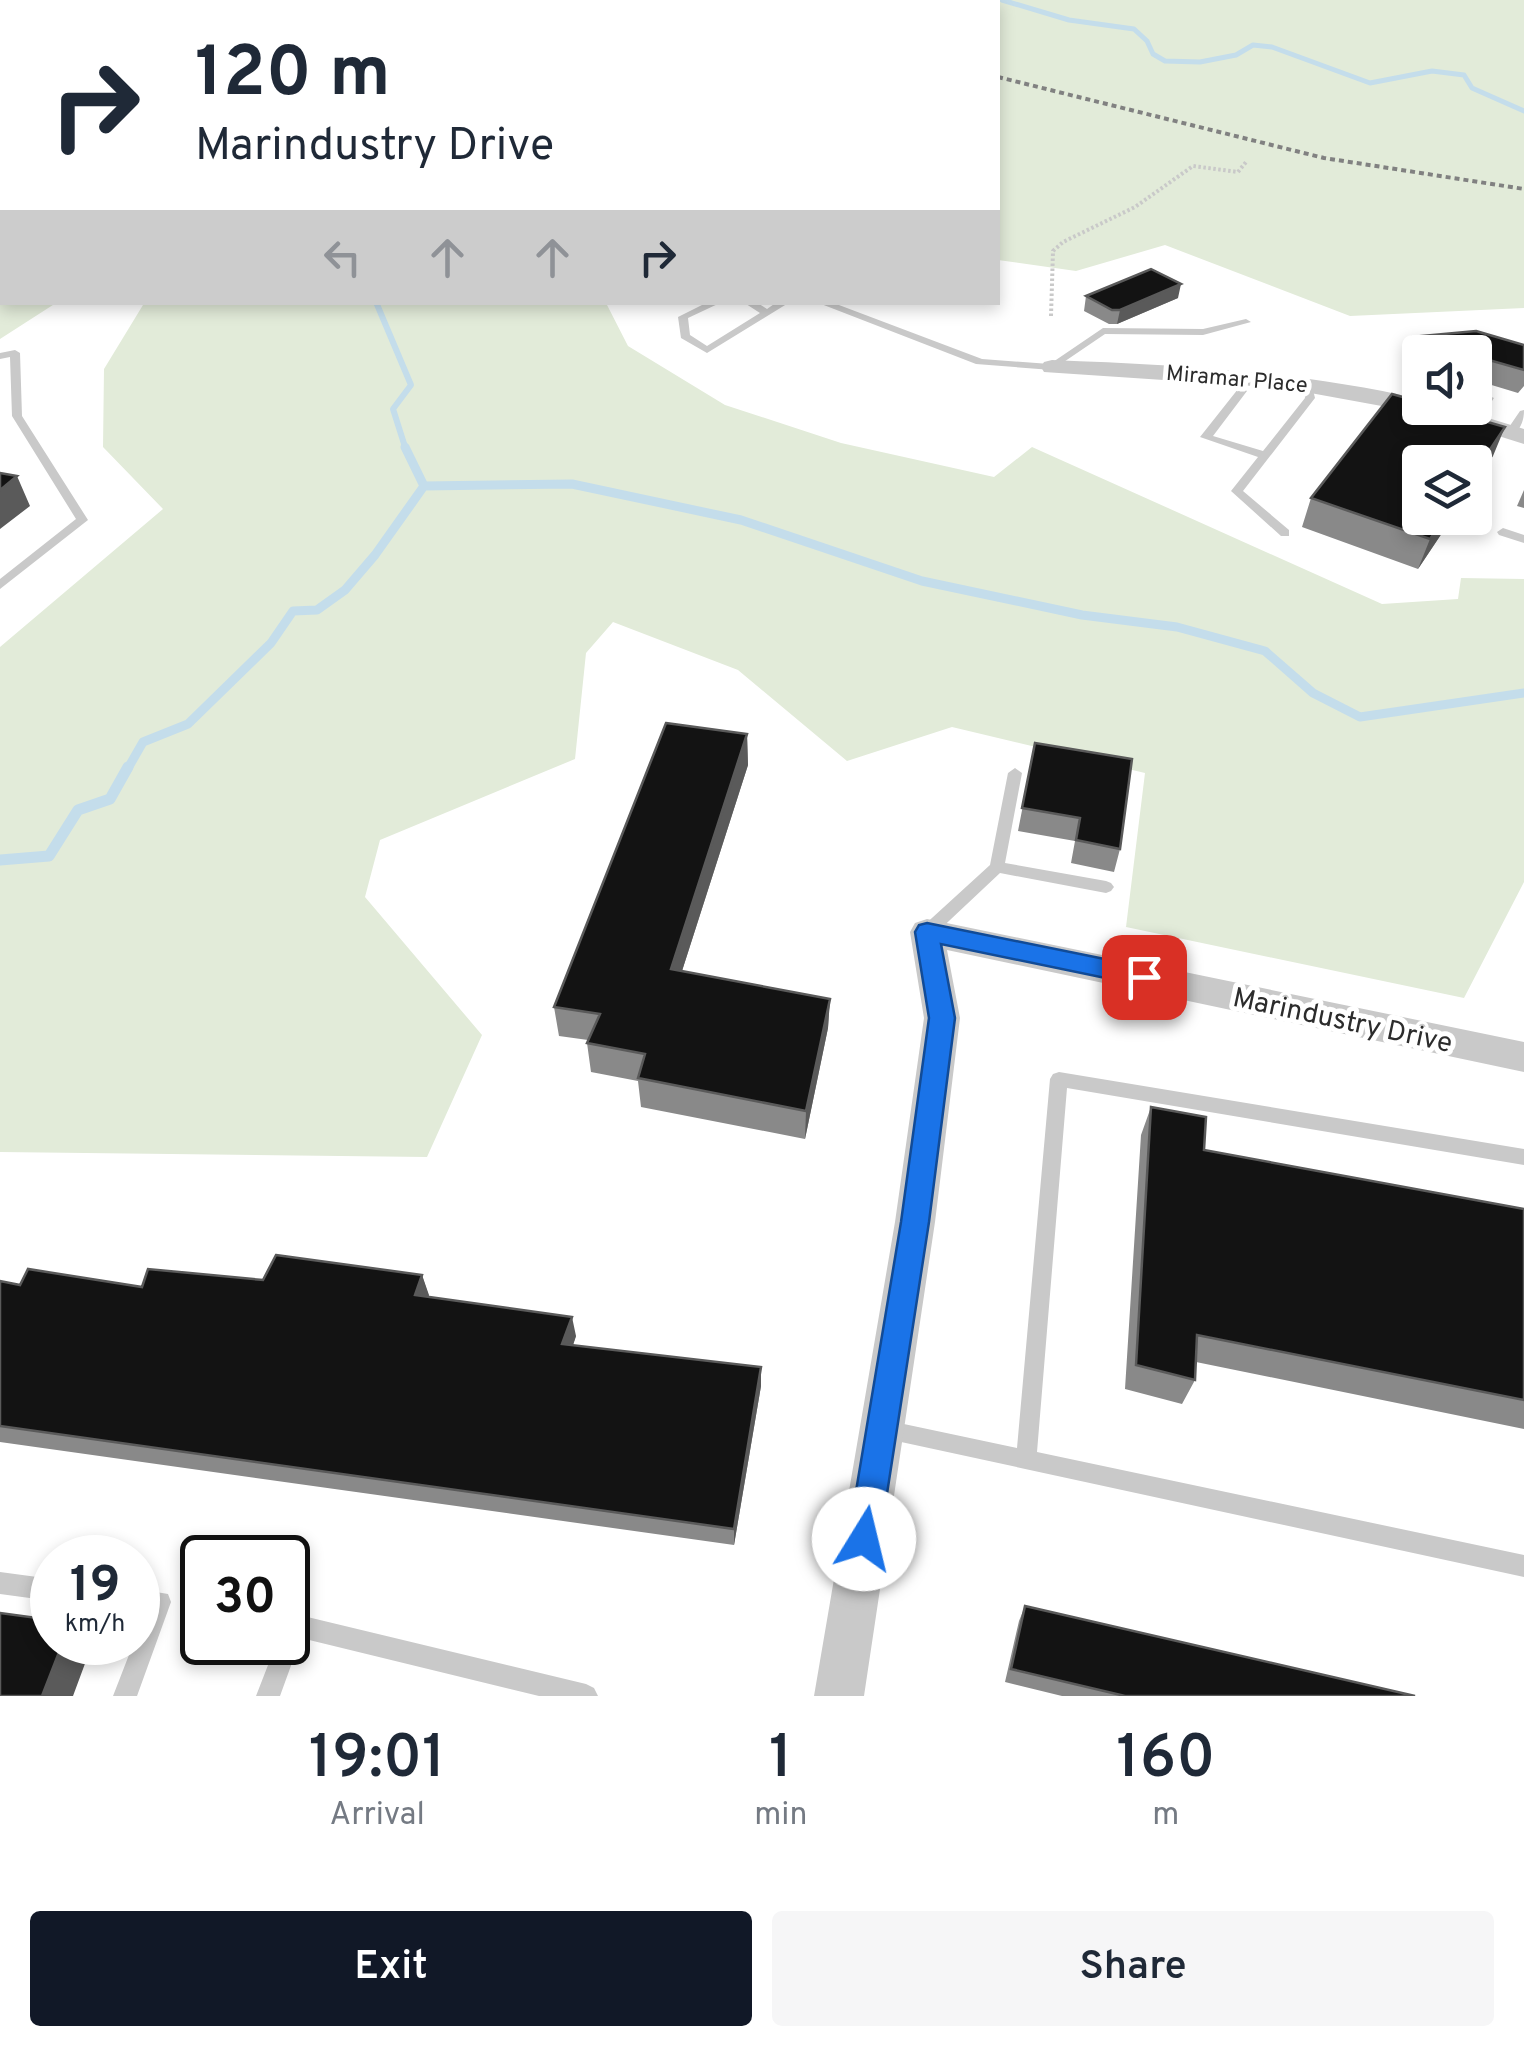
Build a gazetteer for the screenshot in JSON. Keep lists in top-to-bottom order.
{
  "streets": {
    "street": ["Miramar Place", "Marindustry Drive"]
  },
  "page": {
    "turn": ["120 m", "Marindustry Drive"],
    "speed": "19 km/h",
    "limit": "30",
    "eta": [
      "19:01",
      "Arrival",
      "1",
      "min",
      "160",
      "m"
    ],
    "buttons": ["Exit", "Share"]
  }
}
